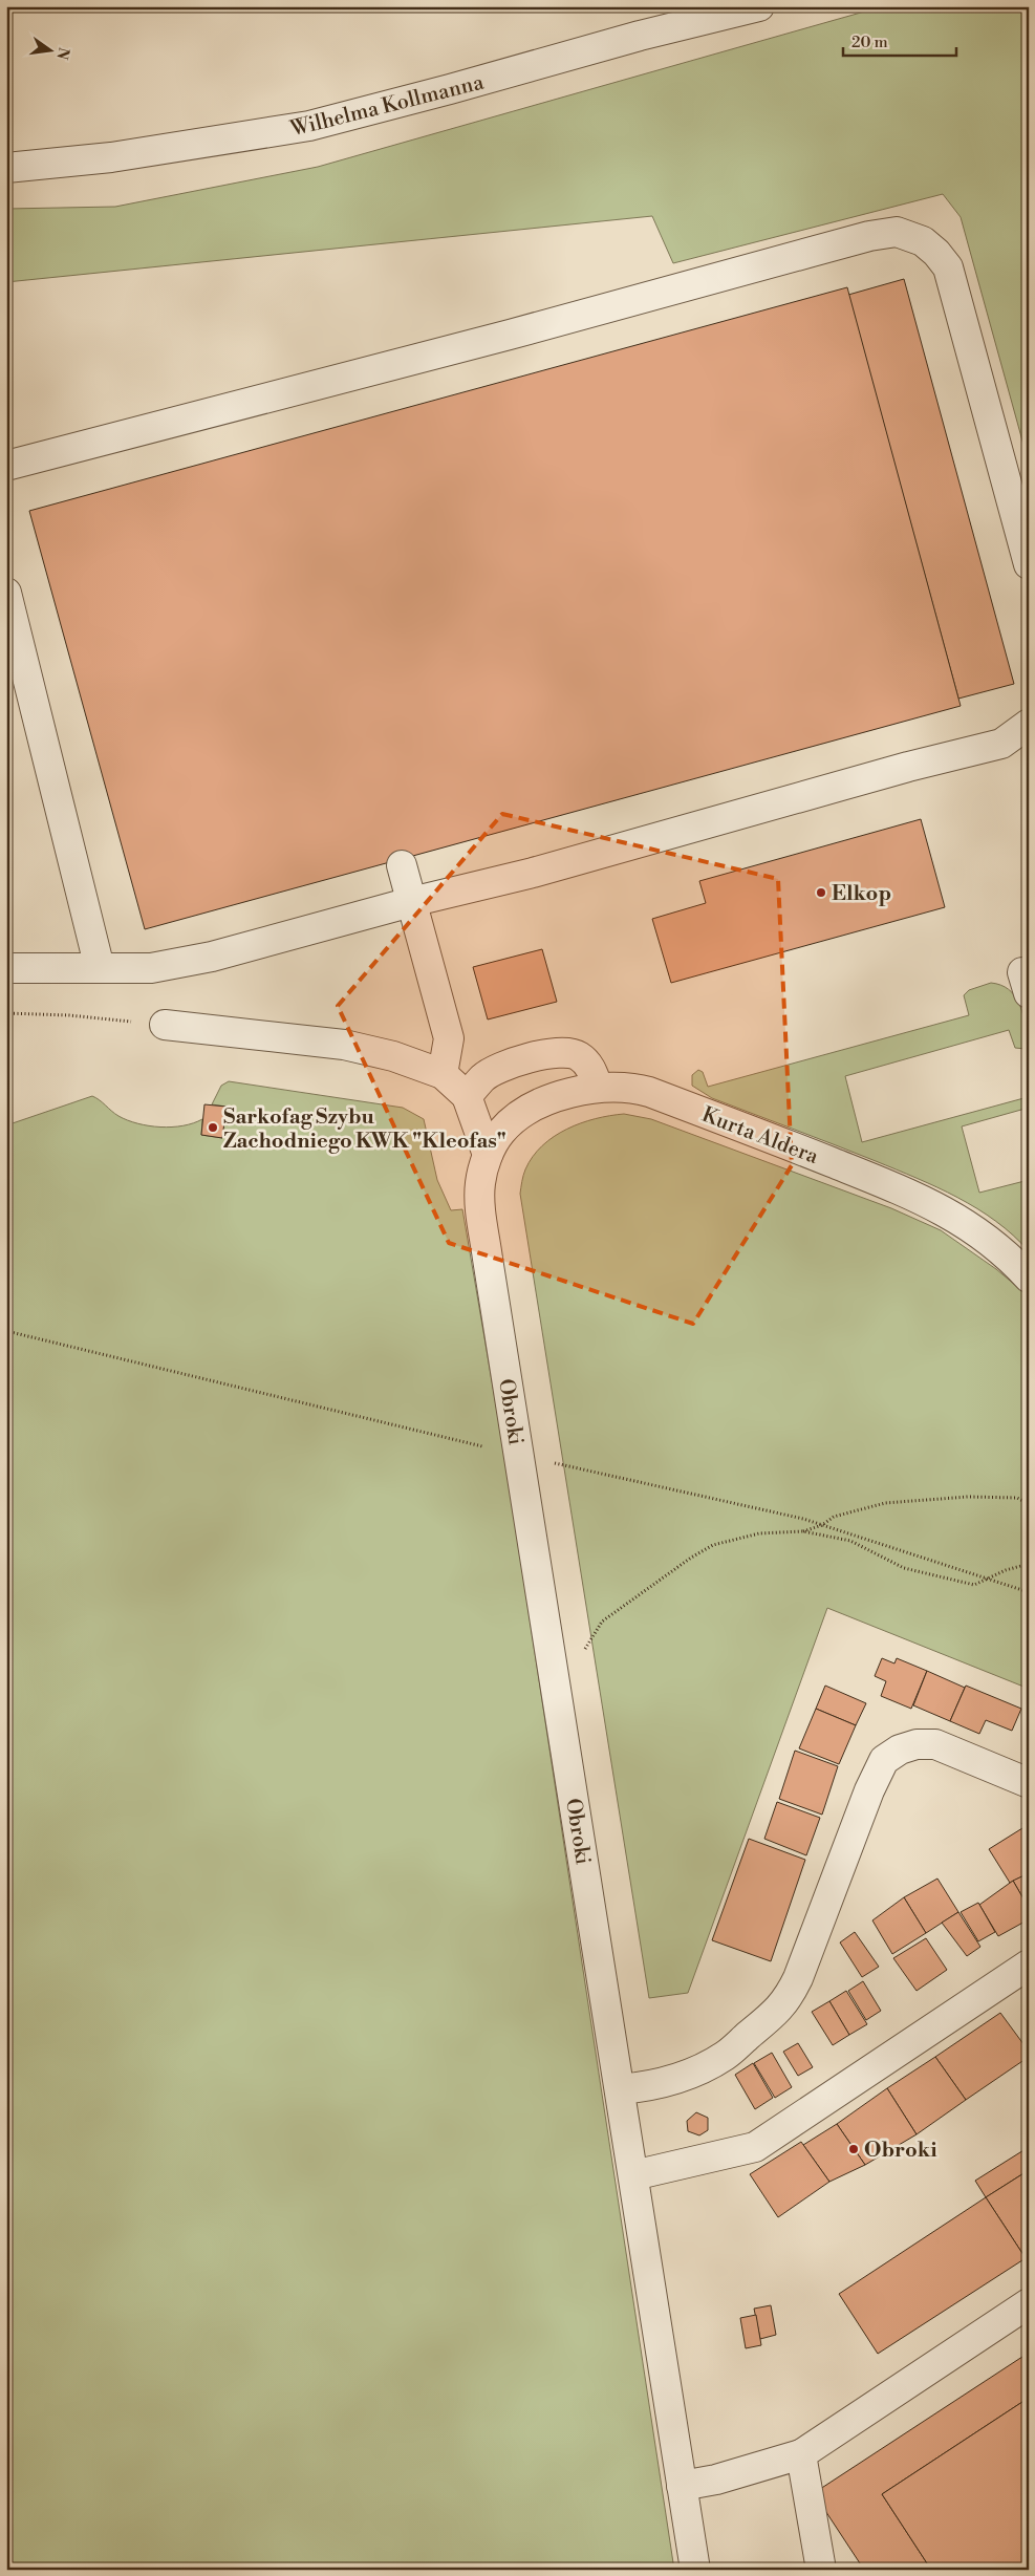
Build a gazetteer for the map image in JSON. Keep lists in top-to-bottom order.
{
  "streets": {
    "street": ["Wilhelma Kollmanna", "Kurta Aldera", "Obroki"]
  },
  "crossings": [
    ["Kurta Aldera", "Obroki"]
  ],
  "places": ["Elkop", "Sarkofag Szybu Zachodniego KWK \"Kleofas\"", "Obroki"],
  "scale_bar": "20 m",
  "north": "right"
}
